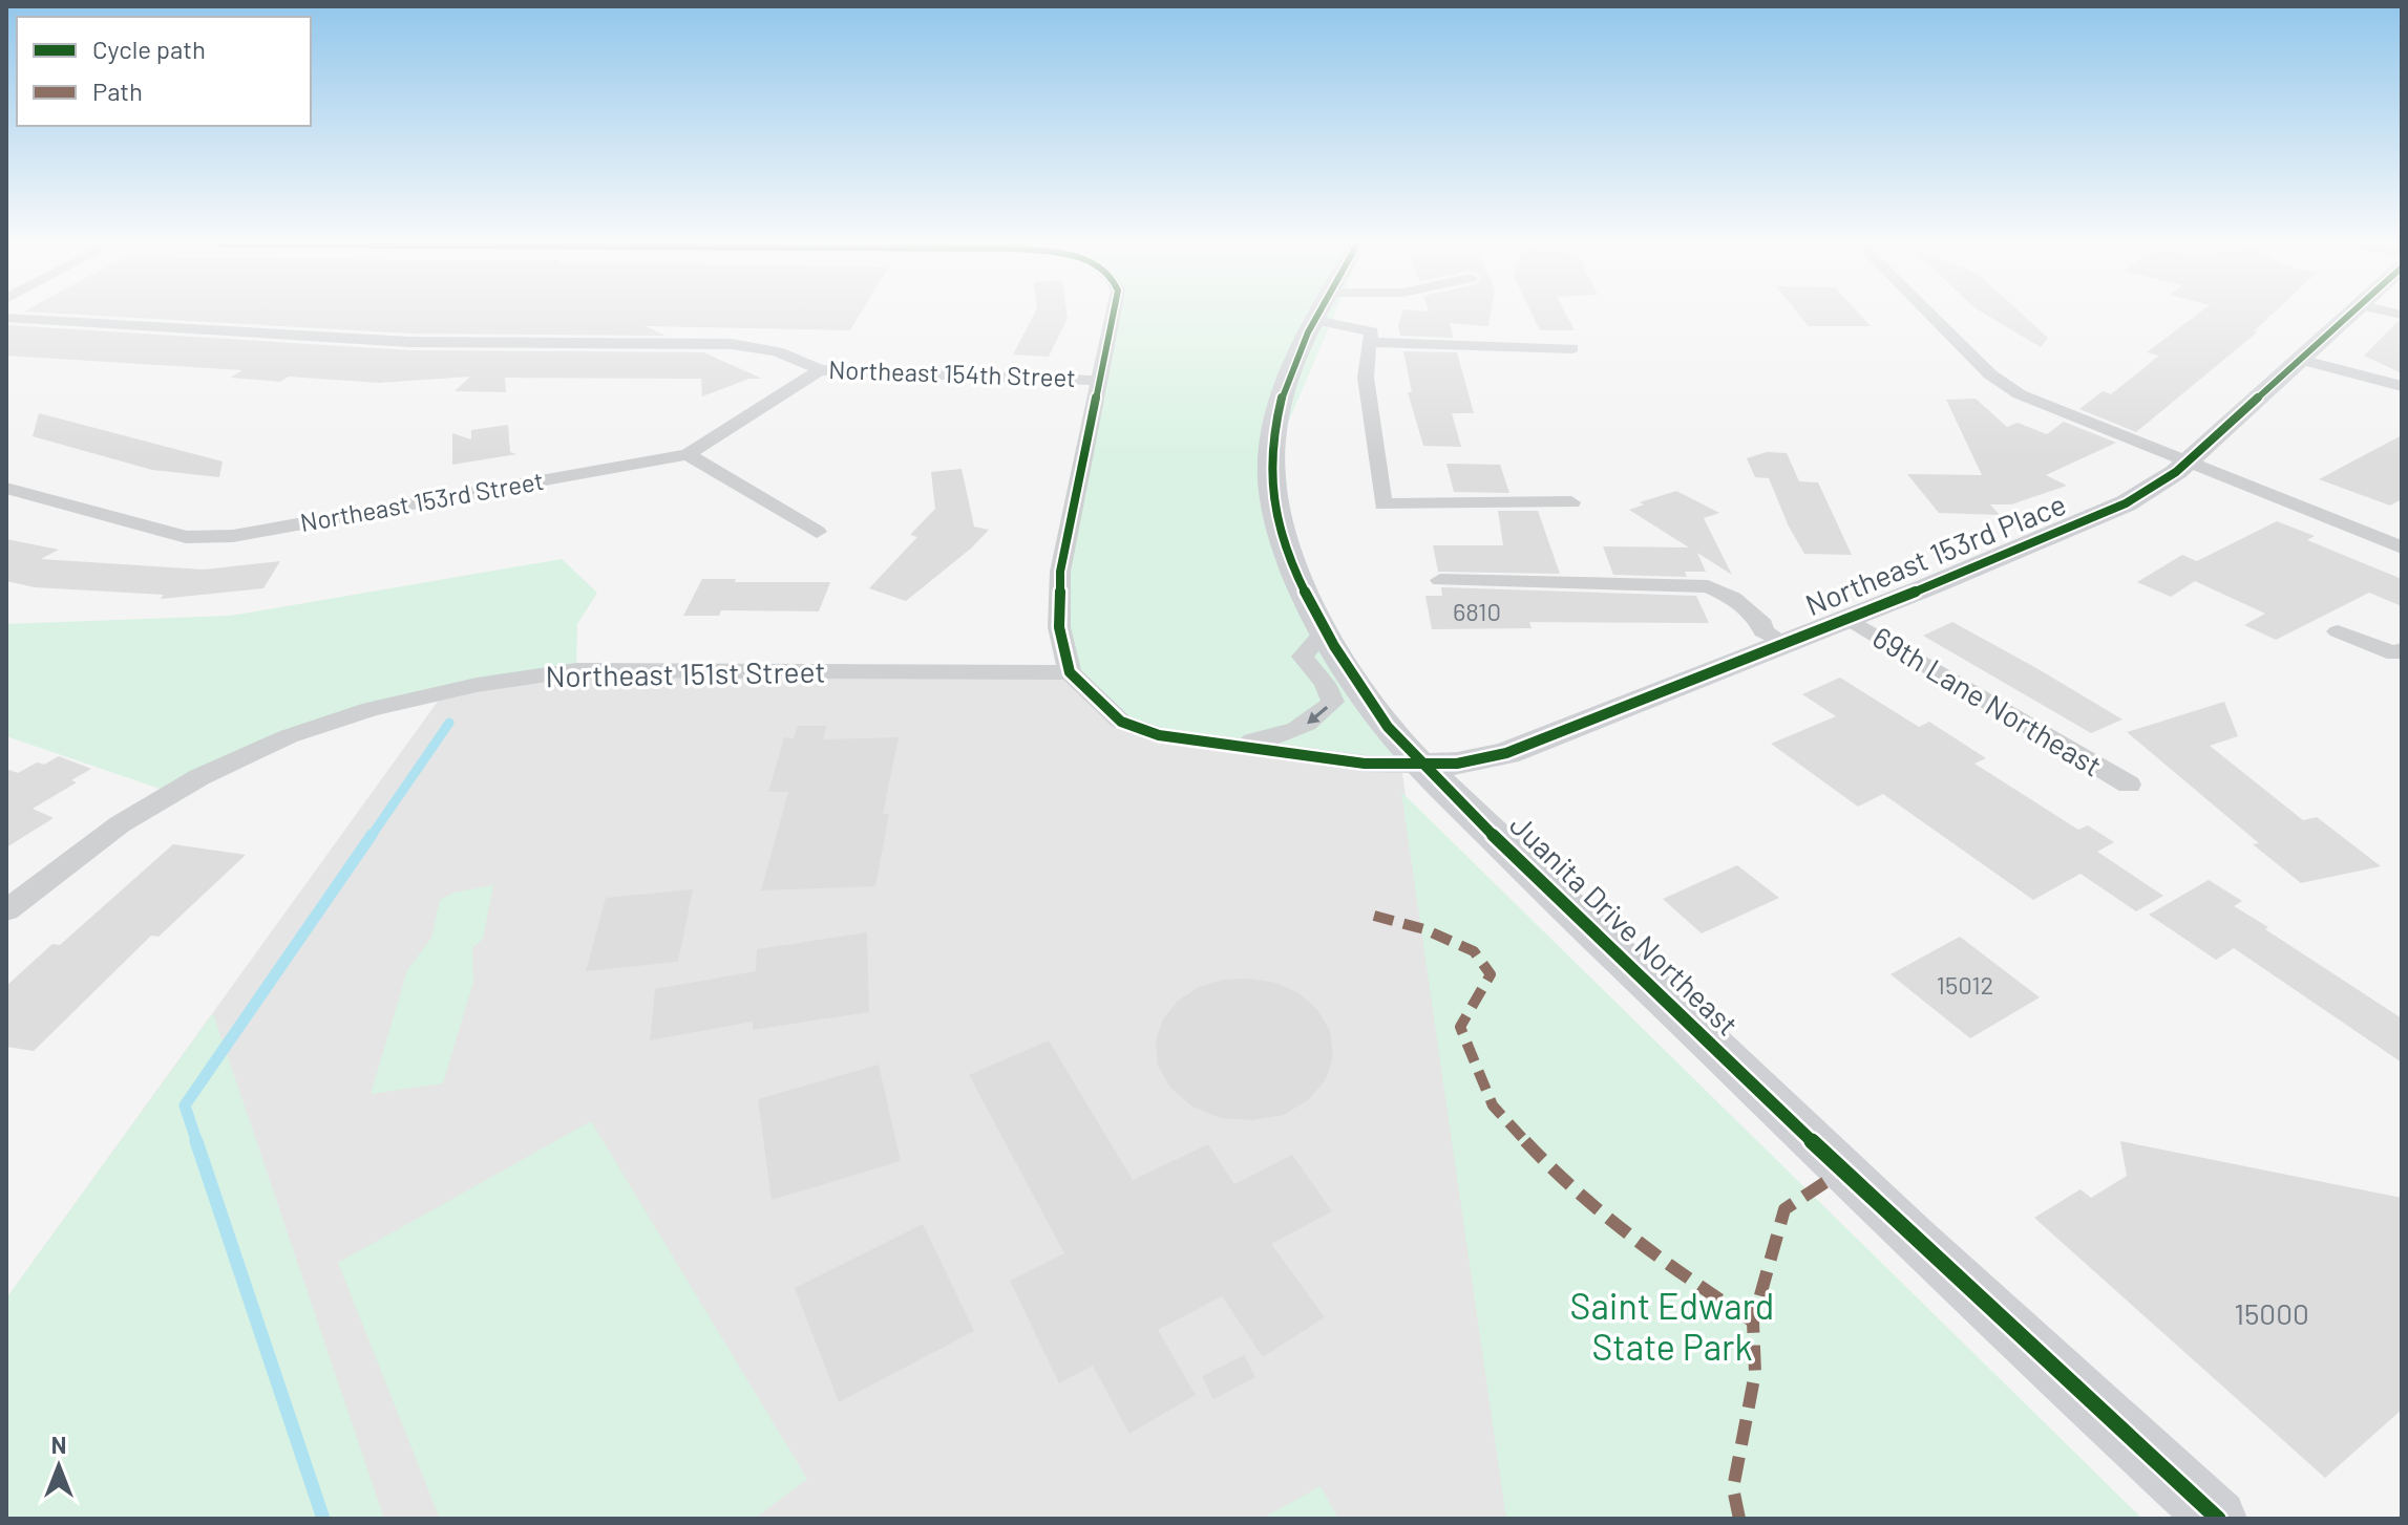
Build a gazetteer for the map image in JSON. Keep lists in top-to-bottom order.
{
  "streets": {
    "street": [
      "Northeast 154th Street",
      "Northeast 153rd Street",
      "Northeast 153rd Place",
      "Northeast 151st Street",
      "69th Lane Northeast",
      "Juanita Drive Northeast"
    ]
  },
  "crossings": [
    ["Northeast 154th Street", "Northeast 153rd Street"],
    ["Northeast 153rd Place", "69th Lane Northeast"],
    ["Northeast 153rd Place", "Juanita Drive Northeast"]
  ],
  "parks": ["Saint Edward State Park"],
  "house_numbers": ["6810", "15012", "15000"],
  "legend": ["Cycle path", "Path"],
  "north": "top"
}
